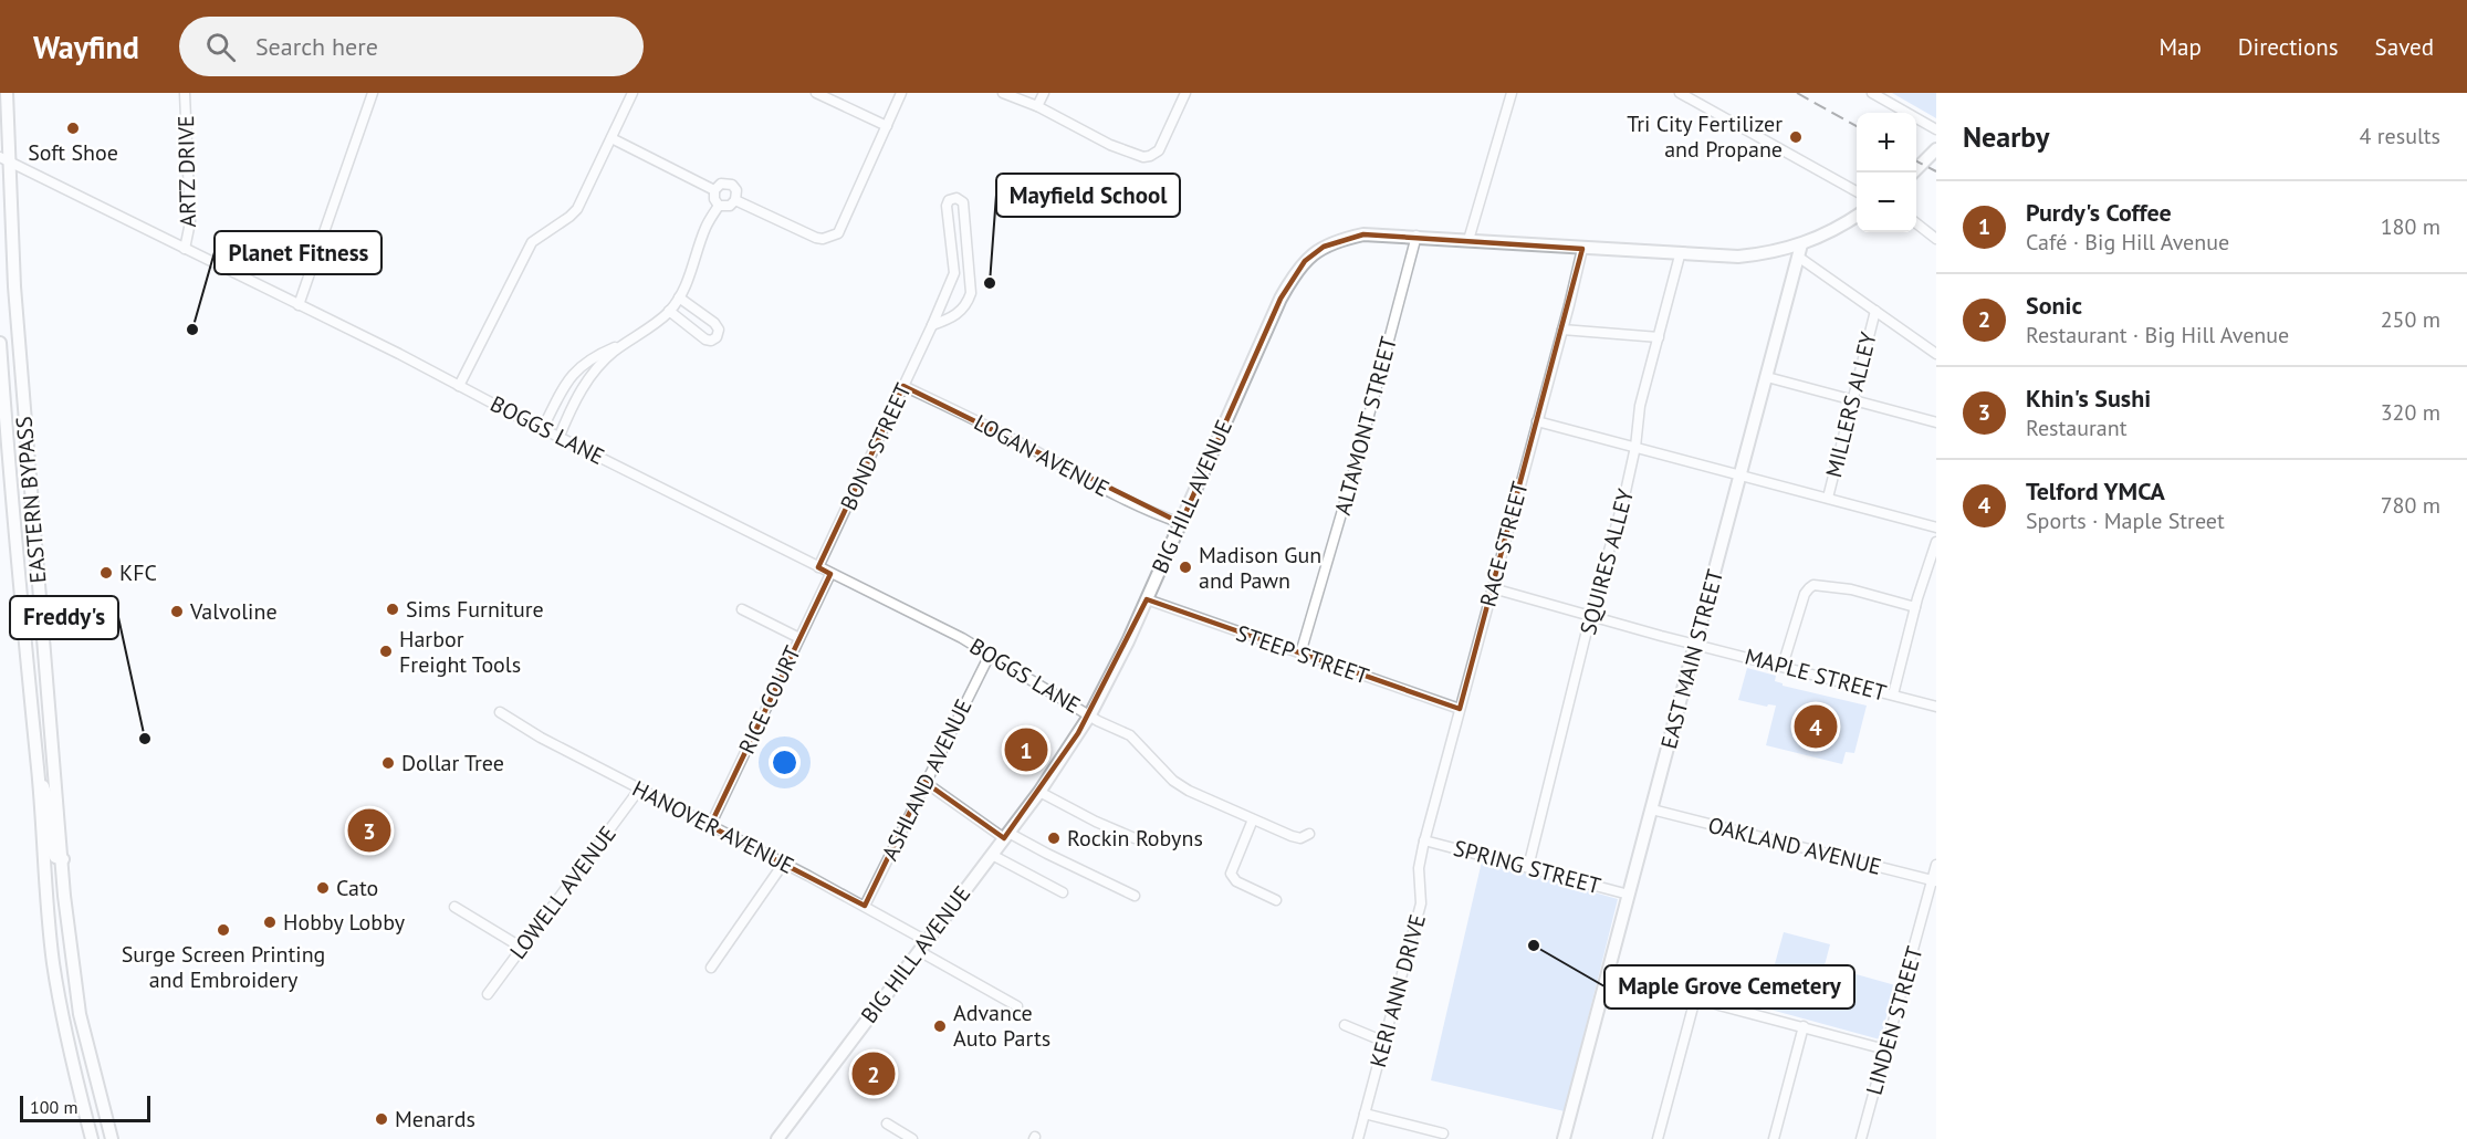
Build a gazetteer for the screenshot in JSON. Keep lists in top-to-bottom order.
{
  "streets": {
    "main road": ["BIG HILL AVENUE", "EASTERN BYPASS", "EAST MAIN STREET"],
    "street": [
      "ARTZ DRIVE",
      "MILLERS ALLEY",
      "ALTAMONT STREET",
      "BOGGS LANE",
      "BOND STREET",
      "LOGAN AVENUE",
      "RACE STREET",
      "SQUIRES ALLEY",
      "STEEP STREET",
      "MAPLE STREET",
      "RICE COURT",
      "ASHLAND AVENUE",
      "HANOVER AVENUE",
      "OAKLAND AVENUE",
      "SPRING STREET",
      "LOWELL AVENUE",
      "KERI ANN DRIVE",
      "LINDEN STREET"
    ]
  },
  "crossings": [
    ["ARTZ DRIVE", "BOGGS LANE"],
    ["MILLERS ALLEY", "BIG HILL AVENUE"],
    ["MILLERS ALLEY", "EAST MAIN STREET"],
    ["ALTAMONT STREET", "BIG HILL AVENUE"],
    ["ALTAMONT STREET", "STEEP STREET"],
    ["BOGGS LANE", "BOND STREET"],
    ["BOGGS LANE", "BIG HILL AVENUE"],
    ["BOGGS LANE", "EASTERN BYPASS"],
    ["BOGGS LANE", "RICE COURT"],
    ["BOGGS LANE", "ASHLAND AVENUE"],
    ["BOND STREET", "LOGAN AVENUE"],
    ["LOGAN AVENUE", "BIG HILL AVENUE"],
    ["BIG HILL AVENUE", "RACE STREET"],
    ["BIG HILL AVENUE", "SQUIRES ALLEY"],
    ["BIG HILL AVENUE", "STEEP STREET"],
    ["BIG HILL AVENUE", "EAST MAIN STREET"],
    ["BIG HILL AVENUE", "HANOVER AVENUE"],
    ["RACE STREET", "STEEP STREET"],
    ["RACE STREET", "MAPLE STREET"],
    ["RACE STREET", "SPRING STREET"],
    ["RACE STREET", "KERI ANN DRIVE"],
    ["SQUIRES ALLEY", "MAPLE STREET"],
    ["SQUIRES ALLEY", "SPRING STREET"],
    ["EAST MAIN STREET", "MAPLE STREET"],
    ["EAST MAIN STREET", "OAKLAND AVENUE"],
    ["EAST MAIN STREET", "SPRING STREET"],
    ["RICE COURT", "HANOVER AVENUE"],
    ["ASHLAND AVENUE", "HANOVER AVENUE"],
    ["HANOVER AVENUE", "LOWELL AVENUE"],
    ["OAKLAND AVENUE", "LINDEN STREET"],
    ["SPRING STREET", "KERI ANN DRIVE"]
  ],
  "places": [
    "Soft Shoe",
    "Tri City Fertilizer and Propane",
    "Mayfield School",
    "Planet Fitness",
    "Madison Gun and Pawn",
    "KFC",
    "Sims Furniture",
    "Valvoline",
    "Harbor Freight Tools",
    "Freddy's",
    "Dollar Tree",
    "Rockin Robyns",
    "Cato",
    "Hobby Lobby",
    "Surge Screen Printing and Embroidery",
    "Maple Grove Cemetery",
    "Advance Auto Parts",
    "Menards"
  ],
  "scale_bar": "100 m",
  "page": {
    "header": "Wayfind",
    "search": "Search here",
    "nav": ["Map", "Directions", "Saved"],
    "heading": ["Nearby", "4 results"],
    "map_buttons": ["+", "−"],
    "list": [
      {
        "mark": "1",
        "name": "Purdy's Coffee",
        "note": "Café · Big Hill Avenue",
        "value": "180 m"
      },
      {
        "mark": "2",
        "name": "Sonic",
        "note": "Restaurant · Big Hill Avenue",
        "value": "250 m"
      },
      {
        "mark": "3",
        "name": "Khin's Sushi",
        "note": "Restaurant",
        "value": "320 m"
      },
      {
        "mark": "4",
        "name": "Telford YMCA",
        "note": "Sports · Maple Street",
        "value": "780 m"
      }
    ],
    "pins": [
      "4",
      "1",
      "3",
      "2"
    ],
    "scale": "100 m"
  }
}
